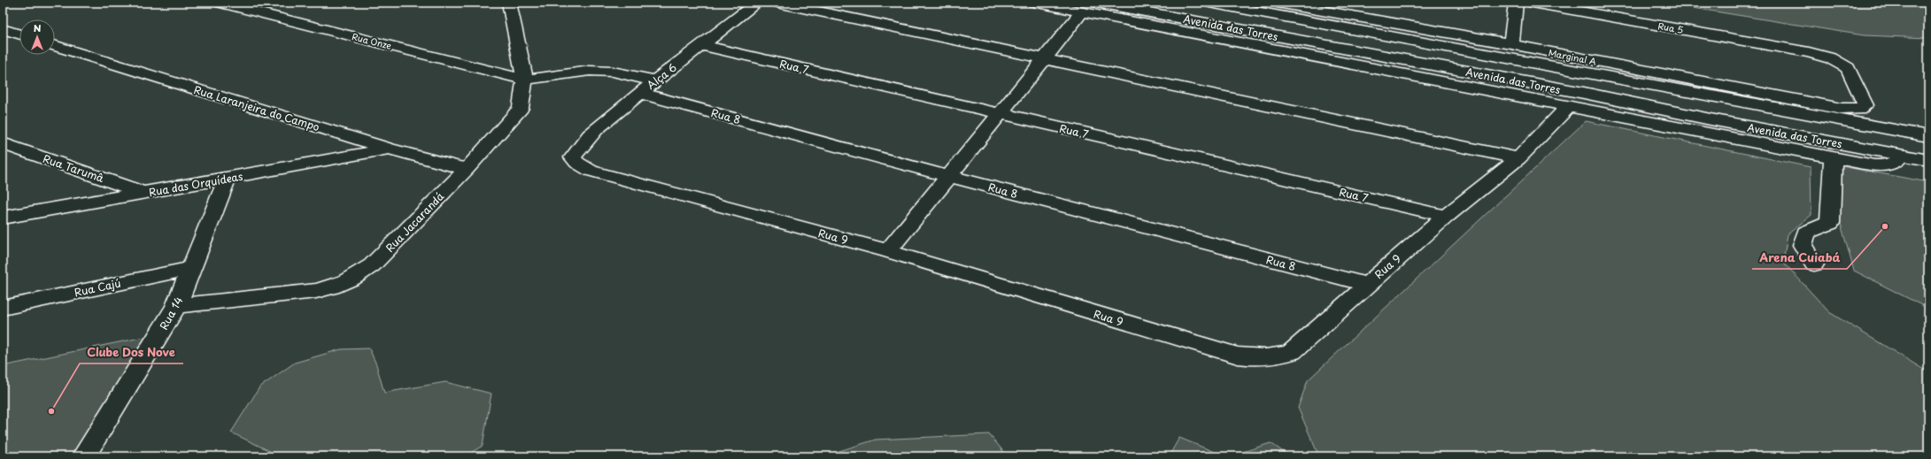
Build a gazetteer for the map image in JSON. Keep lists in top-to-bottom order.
{
  "streets": {
    "street": [
      "Avenida das Torres",
      "Rua 5",
      "Rua Onze",
      "Marginal A",
      "Rua 7",
      "Alça 6",
      "Rua Laranjeira do Campo",
      "Rua 8",
      "Rua Tarumâ",
      "Rua das Orquídeas",
      "Rua Jacarandá",
      "Rua 9",
      "Rua Cajú",
      "Rua 14"
    ]
  },
  "crossings": [
    ["Rua 5", "Marginal A"],
    ["Rua Onze", "Rua Jacarandá"],
    ["Rua 7", "Alça 6"],
    ["Rua 7", "Rua 9"],
    ["Alça 6", "Rua 8"],
    ["Alça 6", "Rua 9"],
    ["Rua Laranjeira do Campo", "Rua das Orquídeas"],
    ["Rua Laranjeira do Campo", "Rua Jacarandá"],
    ["Rua 8", "Rua 9"],
    ["Rua Tarumâ", "Rua das Orquídeas"],
    ["Rua das Orquídeas", "Rua 14"],
    ["Rua Jacarandá", "Rua 14"],
    ["Rua Cajú", "Rua 14"]
  ],
  "places": ["Arena Cuiabá", "Clube Dos Nove"],
  "north": "top"
}
